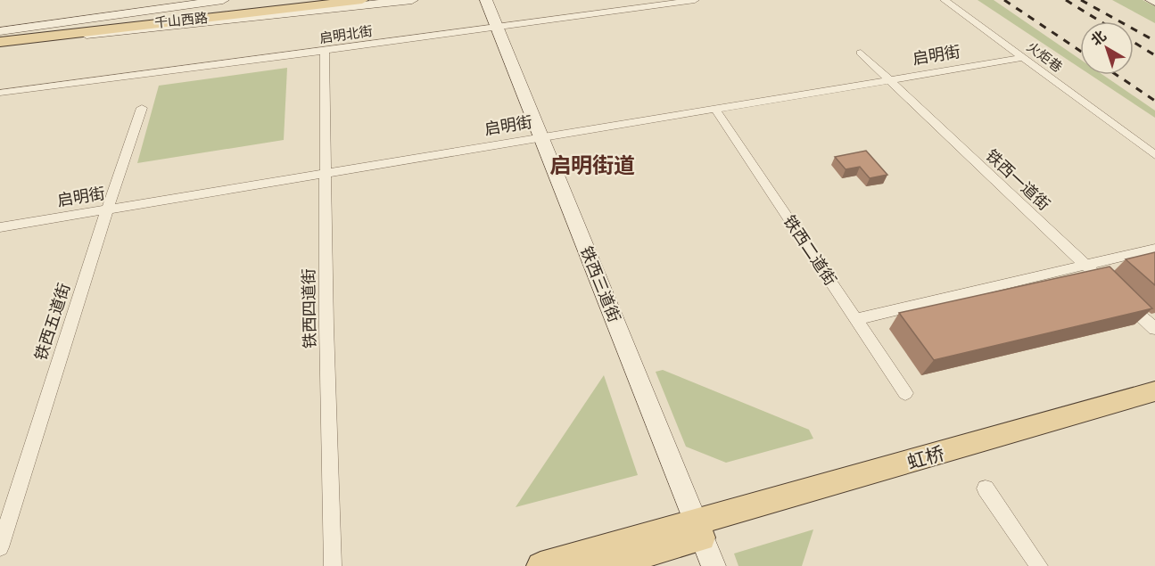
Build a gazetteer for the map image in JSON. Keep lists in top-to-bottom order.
{
  "streets": {
    "main road": ["千山西路", "铁西三道街", "虹桥"],
    "street": [
      "启明北街",
      "启明街",
      "火炬巷",
      "铁西一道街",
      "铁西二道街",
      "铁西四道街",
      "铁西五道街"
    ]
  },
  "crossings": [
    ["启明北街", "铁西三道街"],
    ["启明北街", "铁西四道街"],
    ["启明街", "火炬巷"],
    ["启明街", "铁西一道街"],
    ["启明街", "铁西二道街"],
    ["启明街", "铁西三道街"],
    ["启明街", "铁西四道街"],
    ["启明街", "铁西五道街"],
    ["铁西三道街", "虹桥"]
  ],
  "districts": ["启明街道"],
  "north": "top left"
}
